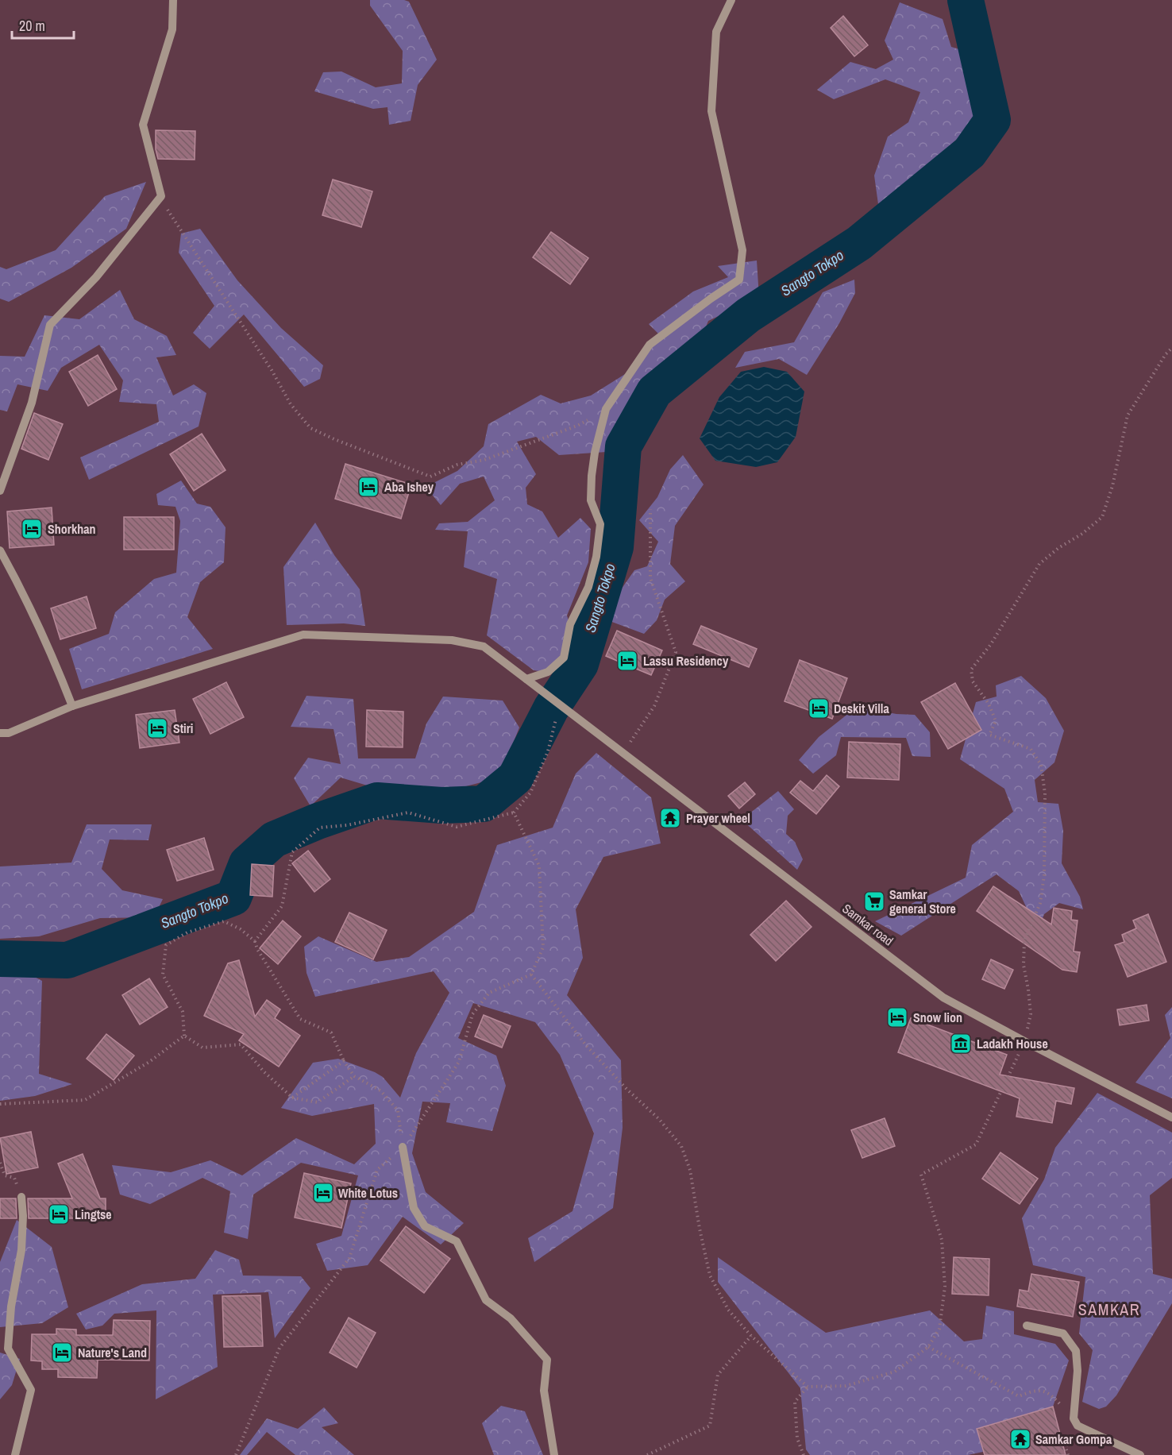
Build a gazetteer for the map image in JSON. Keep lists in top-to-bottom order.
{
  "streets": {
    "street": ["Samkar road"]
  },
  "districts": ["SAMKAR"],
  "water": ["Sangto Tokpo"],
  "places": {
    "hotel": [
      "Aba Ishey",
      "Shorkhan",
      "Lassu Residency",
      "Deskit Villa",
      "Stiri",
      "Snow lion",
      "White Lotus",
      "Lingtse",
      "Nature's Land"
    ],
    "temple": ["Prayer wheel", "Samkar Gompa"],
    "supermarket": ["Samkar general Store"],
    "museum": ["Ladakh House"]
  },
  "scale_bar": "20 m"
}
